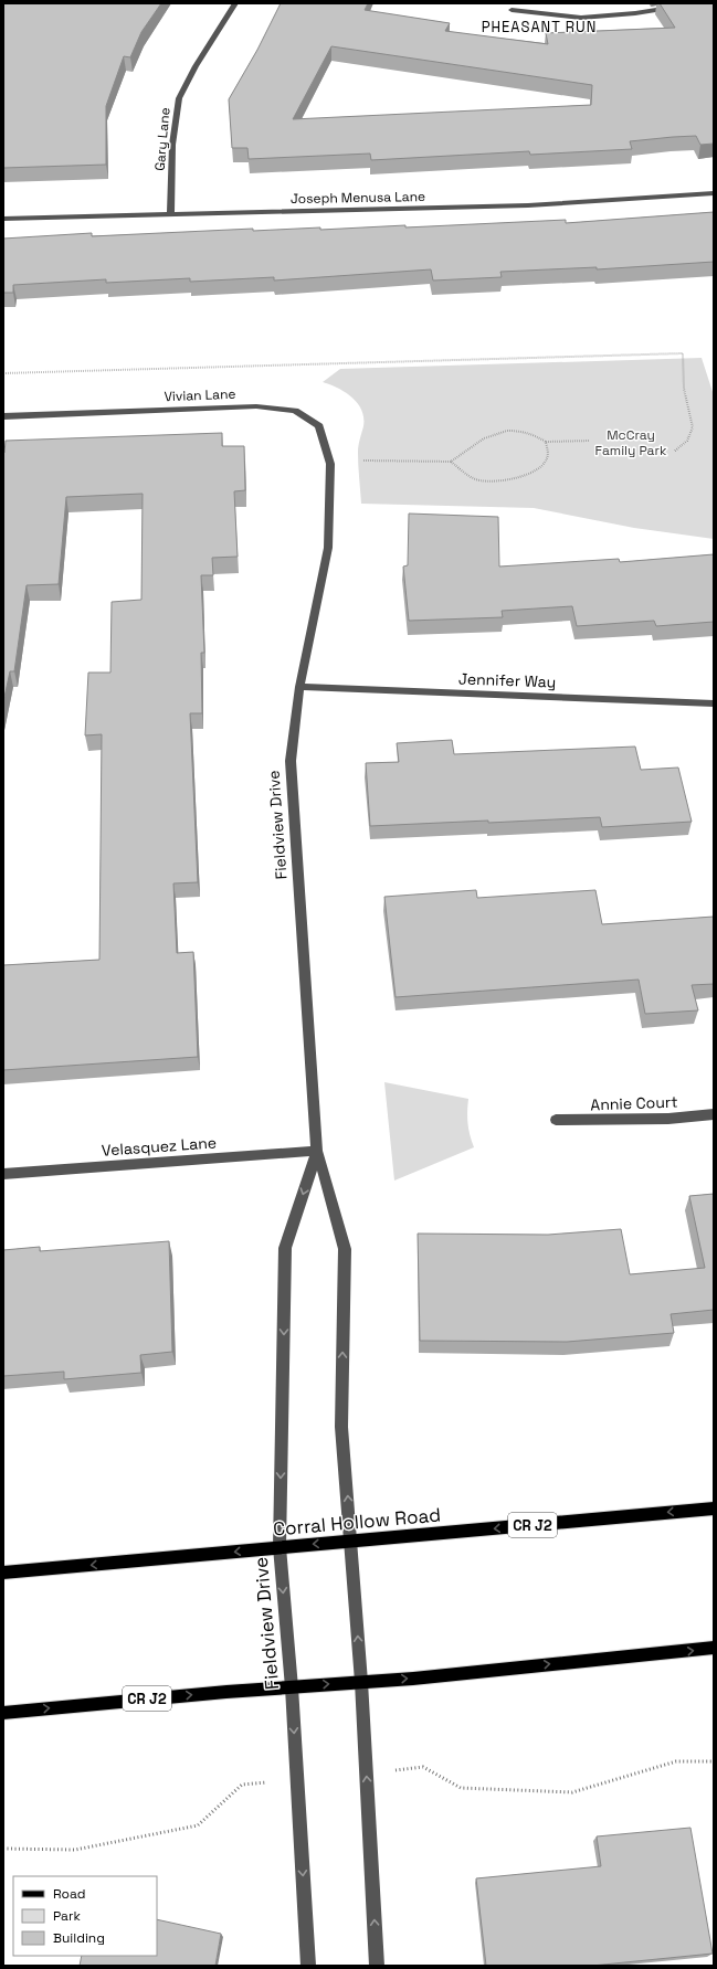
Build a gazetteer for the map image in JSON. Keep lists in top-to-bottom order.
{
  "streets": {
    "main road": ["Corral Hollow Road", "CR J2"],
    "street": [
      "Gary Lane",
      "Joseph Menusa Lane",
      "Vivian Lane",
      "Jennifer Way",
      "Fieldview Drive",
      "Annie Court",
      "Velasquez Lane"
    ]
  },
  "crossings": [
    ["Gary Lane", "Joseph Menusa Lane"],
    ["Vivian Lane", "Fieldview Drive"],
    ["Jennifer Way", "Fieldview Drive"],
    ["Fieldview Drive", "Velasquez Lane"],
    ["Fieldview Drive", "Corral Hollow Road"],
    ["Fieldview Drive", "CR J2"]
  ],
  "one_way": ["Corral Hollow Road"],
  "districts": ["PHEASANT RUN"],
  "parks": ["McCray Family Park"],
  "legend": ["Road", "Park", "Building"]
}
